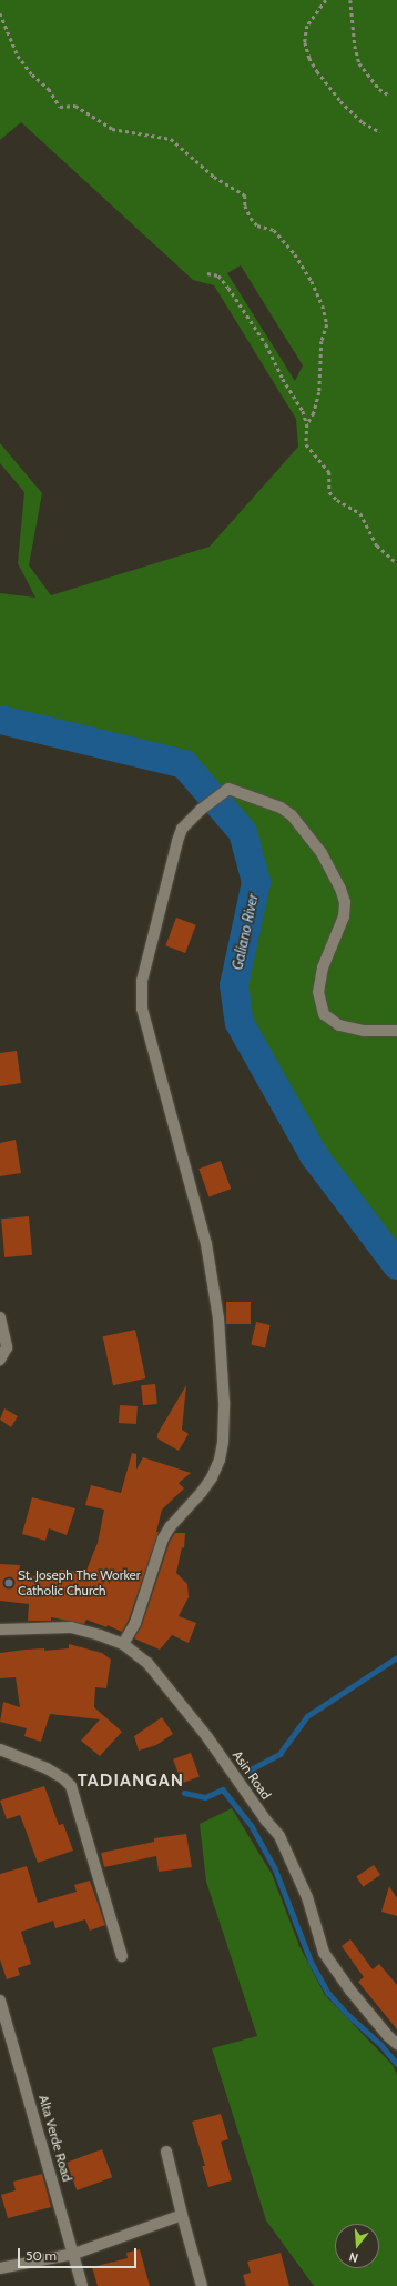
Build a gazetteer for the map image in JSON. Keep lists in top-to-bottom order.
{
  "streets": {
    "street": ["Asin Road", "Alta Verde Road"]
  },
  "districts": ["TADIANGAN"],
  "water": ["Galiano River"],
  "places": ["St. Joseph The Worker Catholic Church"],
  "scale_bar": "50 m",
  "north": "bottom"
}
